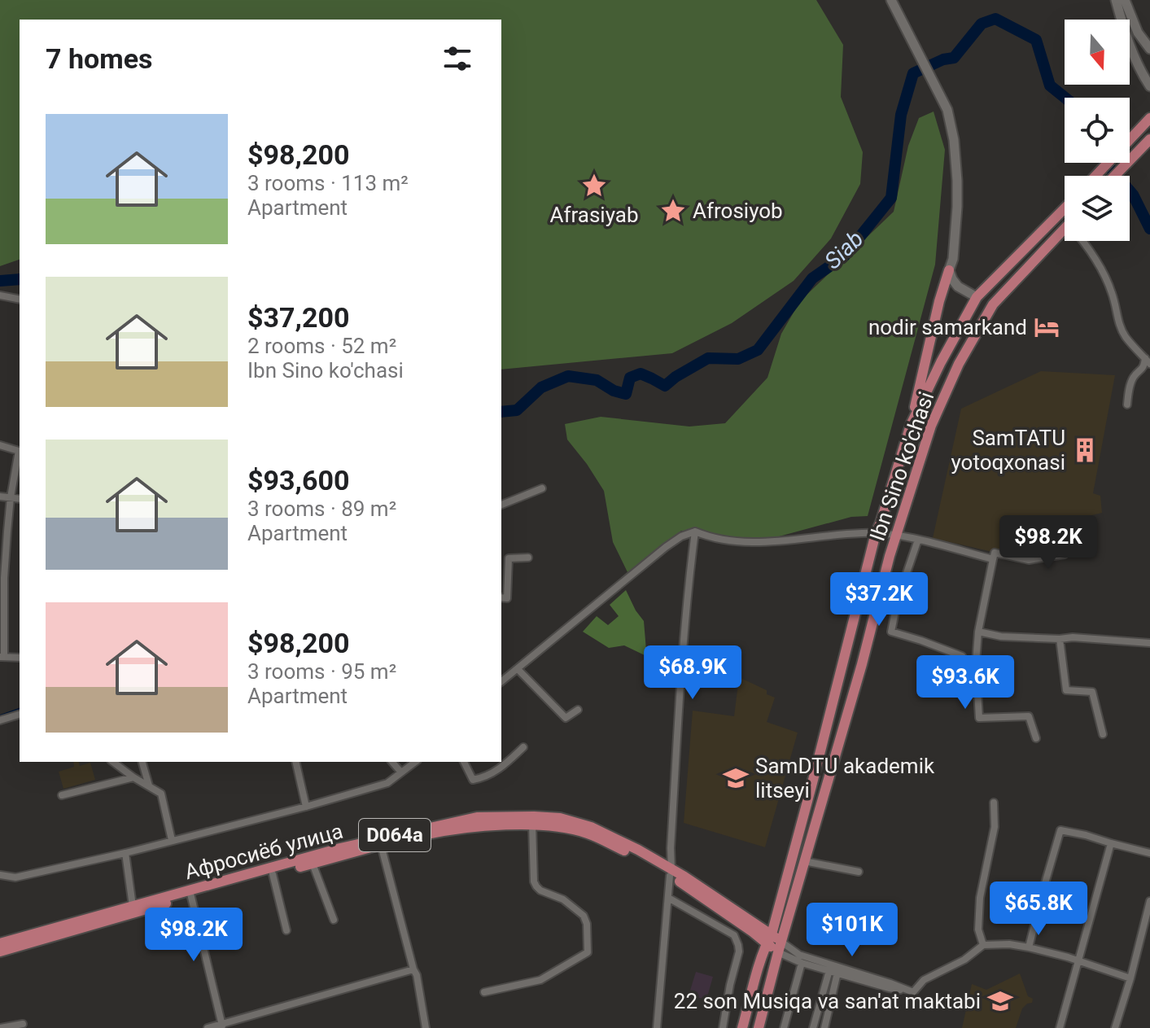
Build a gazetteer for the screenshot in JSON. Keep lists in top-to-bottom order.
{
  "streets": {
    "main road": ["Ibn Sino ko'chasi", "D064a", "Афросиёб улица"]
  },
  "crossings": [
    ["Ibn Sino ko'chasi", "Афросиёб улица"]
  ],
  "water": ["Siab"],
  "places": {
    "place": ["Afrasiyab", "Afrosiyob"],
    "hotel": ["nodir samarkand"],
    "building": ["SamTATU yotoqxonasi"],
    "school or university": ["SamDTU akademik litseyi", "22 son Musiqa va san'at maktabi"]
  },
  "north": "bottom",
  "page": {
    "heading": "7 homes",
    "list": [
      {
        "name": "$98,200",
        "note": "3 rooms · 113 m² · Apartment"
      },
      {
        "name": "$37,200",
        "note": "2 rooms · 52 m² · Ibn Sino ko'chasi"
      },
      {
        "name": "$93,600",
        "note": "3 rooms · 89 m² · Apartment"
      },
      {
        "name": "$98,200",
        "note": "3 rooms · 95 m² · Apartment"
      }
    ],
    "price": [
      "$98.2K",
      "$37.2K",
      "$68.9K",
      "$93.6K",
      "$65.8K",
      "$101K",
      "$98.2K"
    ]
  }
}
